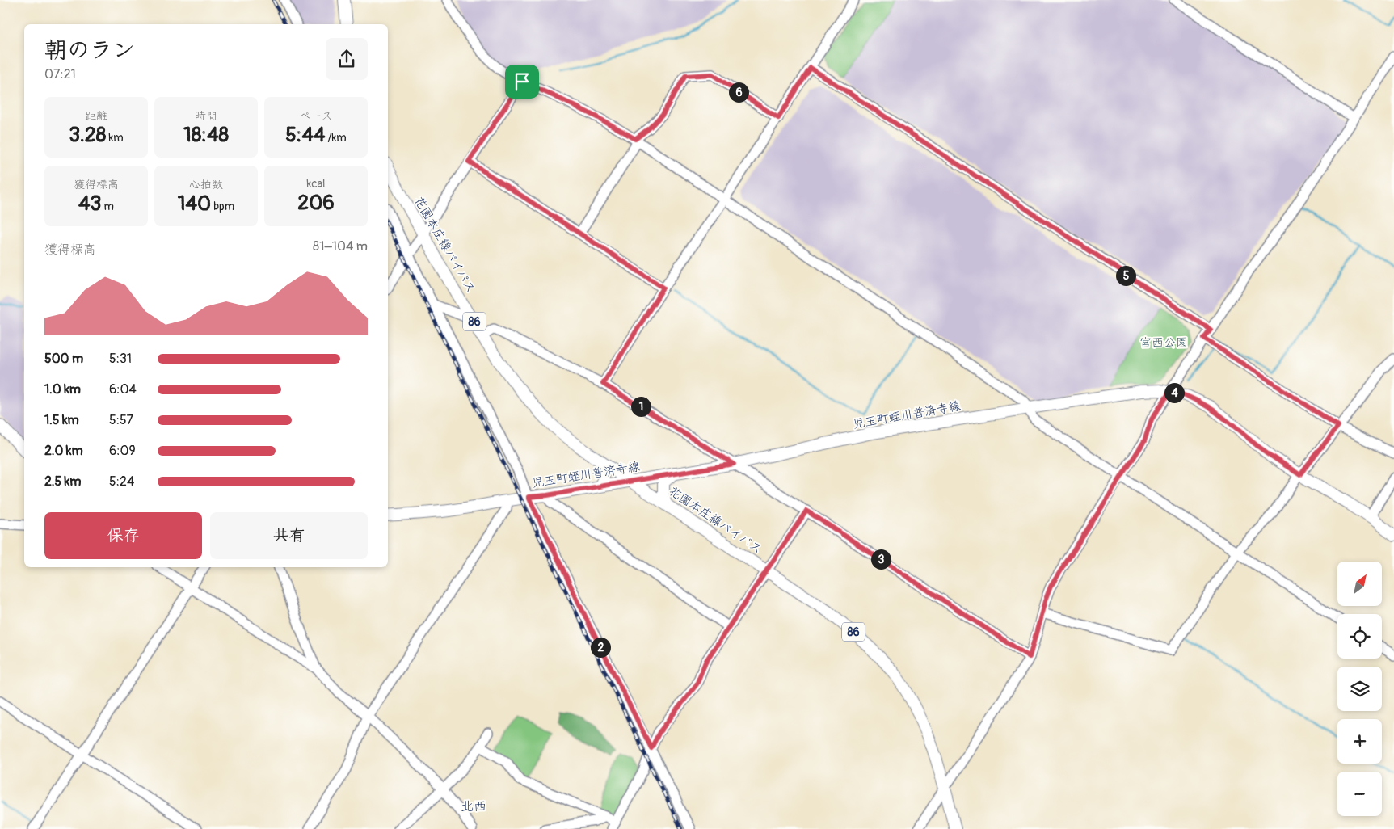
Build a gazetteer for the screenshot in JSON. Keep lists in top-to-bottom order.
{
  "streets": {
    "main road": ["花園本庄線バイパス", "86", "児玉町蛭川普済寺線"]
  },
  "crossings": [
    ["花園本庄線バイパス", "児玉町蛭川普済寺線"]
  ],
  "districts": ["北西"],
  "parks": ["宮西公園"],
  "north": "top right",
  "page": {
    "heading": ["朝のラン", "07:21"],
    "pins": [
      "6",
      "5",
      "4",
      "1",
      "3",
      "2"
    ],
    "stats": [
      ["距離", "3.28 km"],
      ["時間", "18:48"],
      ["ペース", "5:44 /km"],
      ["獲得標高", "43 m"],
      ["心拍数", "140 bpm"],
      ["kcal", "206"]
    ],
    "chart": ["獲得標高", "81–104 m"],
    "list": [
      {
        "name": "500 m",
        "note": "5:31"
      },
      {
        "name": "1.0 km",
        "note": "6:04"
      },
      {
        "name": "1.5 km",
        "note": "5:57"
      },
      {
        "name": "2.0 km",
        "note": "6:09"
      },
      {
        "name": "2.5 km",
        "note": "5:24"
      }
    ],
    "buttons": ["保存", "共有"],
    "map_buttons": ["+", "−"]
  }
}
